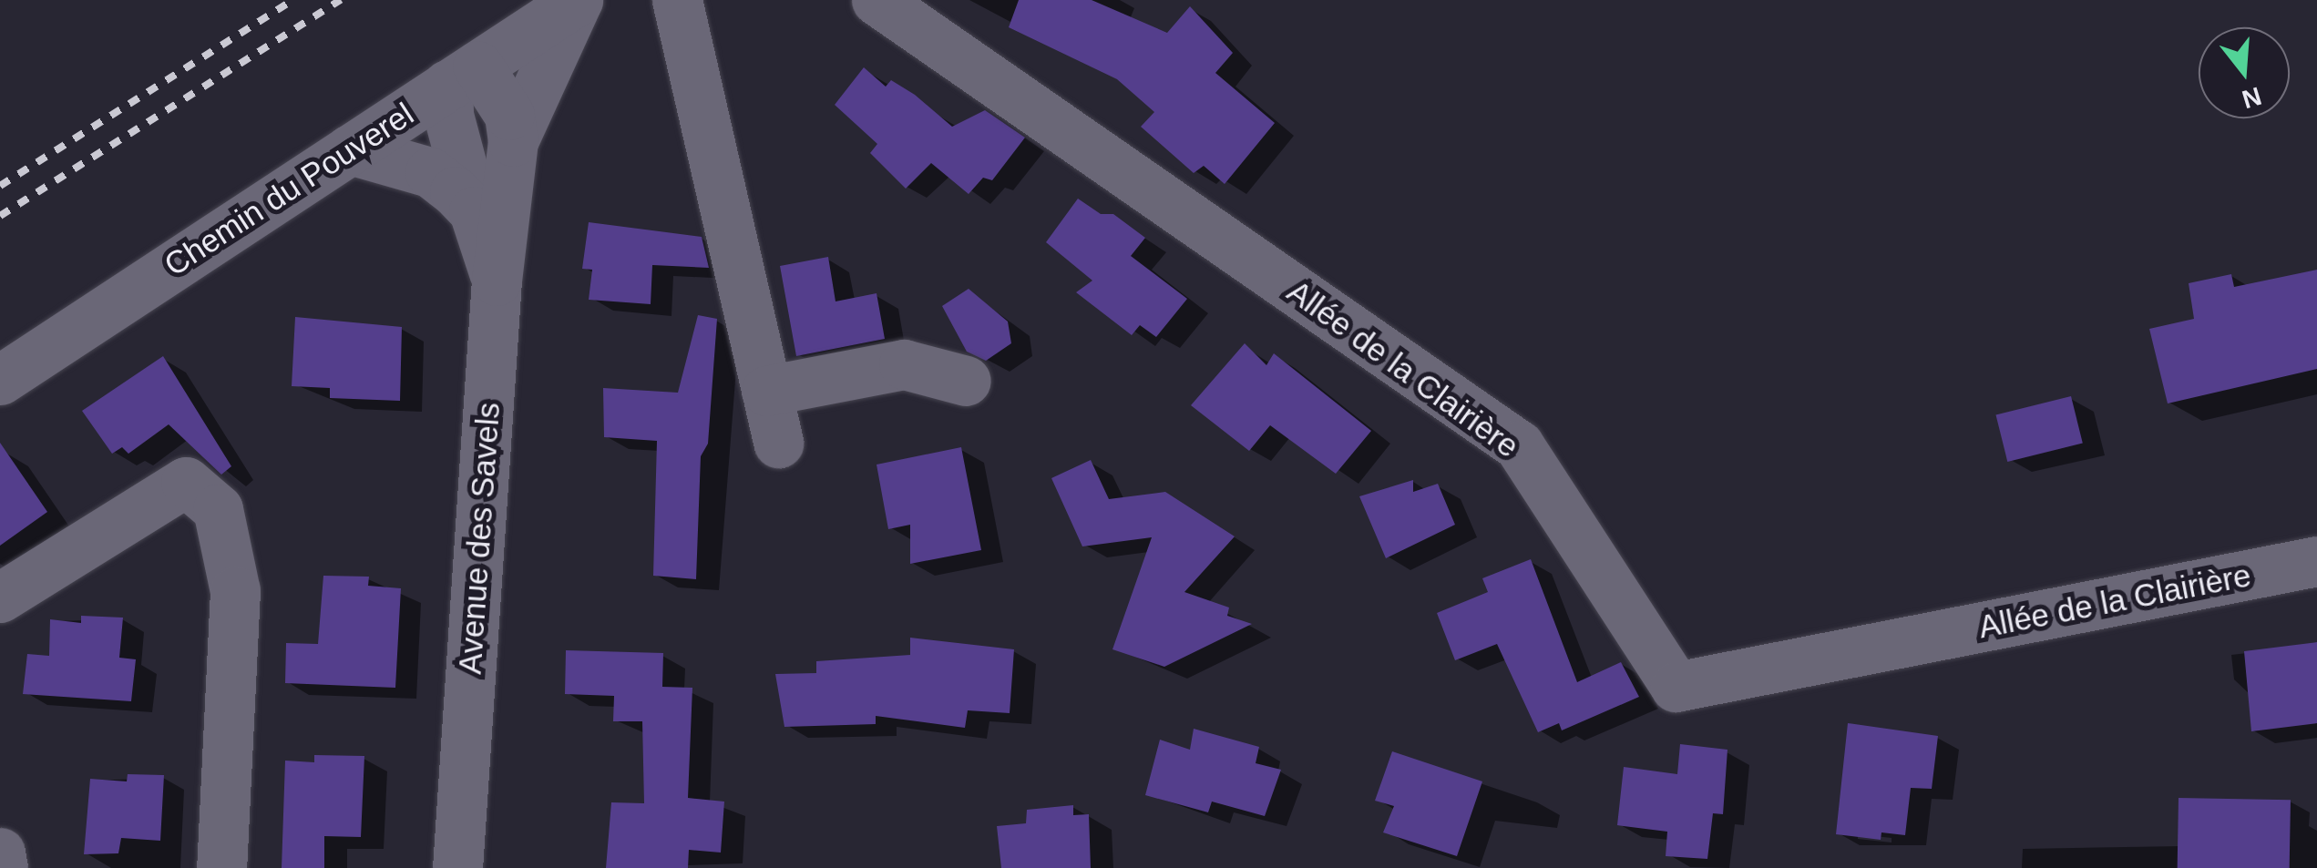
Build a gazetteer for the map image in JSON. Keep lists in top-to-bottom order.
{
  "streets": {
    "street": ["Chemin du Pouverel", "Allée de la Clairière", "Avenue des Savels"]
  },
  "crossings": [
    ["Chemin du Pouverel", "Avenue des Savels"]
  ],
  "north": "bottom"
}
